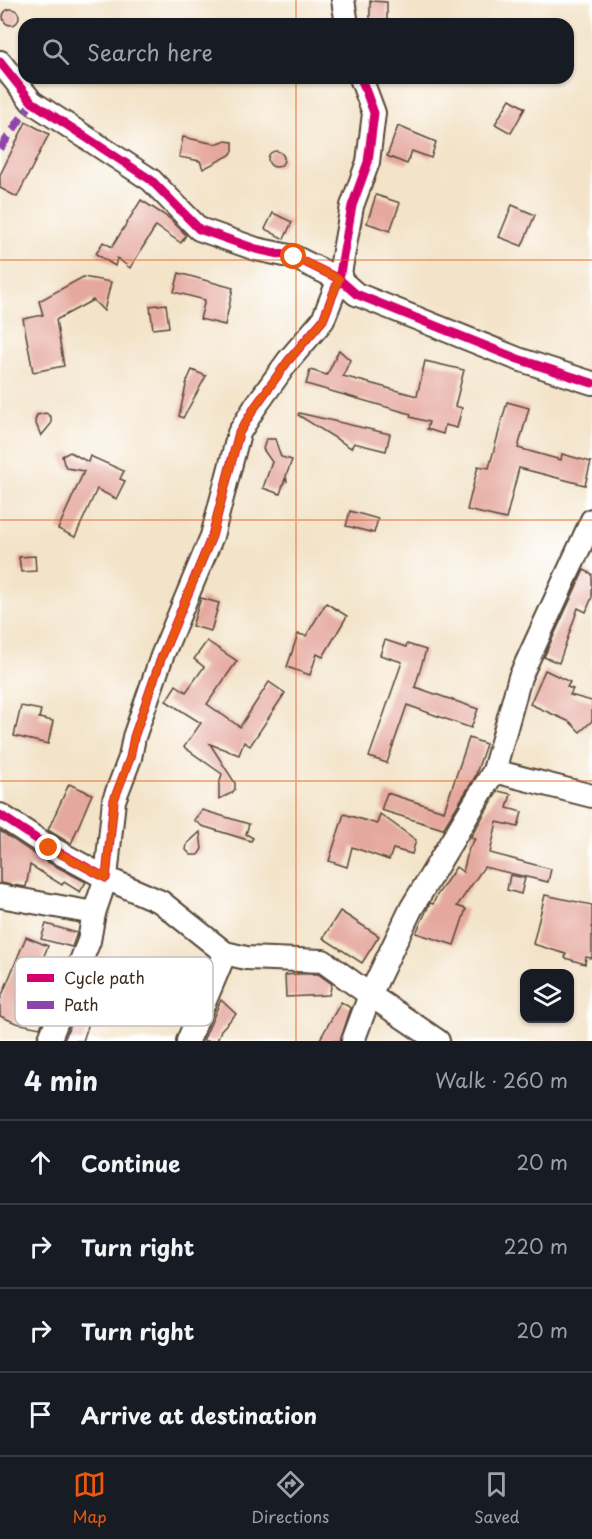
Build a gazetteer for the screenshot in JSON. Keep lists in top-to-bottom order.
{
  "legend": ["Cycle path", "Path"],
  "page": {
    "search": "Search here",
    "heading": ["4 min", "Walk · 260 m"],
    "list": [
      ["Continue", "20 m"],
      ["Turn right", "220 m"],
      ["Turn right", "20 m"],
      "Arrive at destination"
    ],
    "nav": ["Map", "Directions", "Saved"]
  }
}
